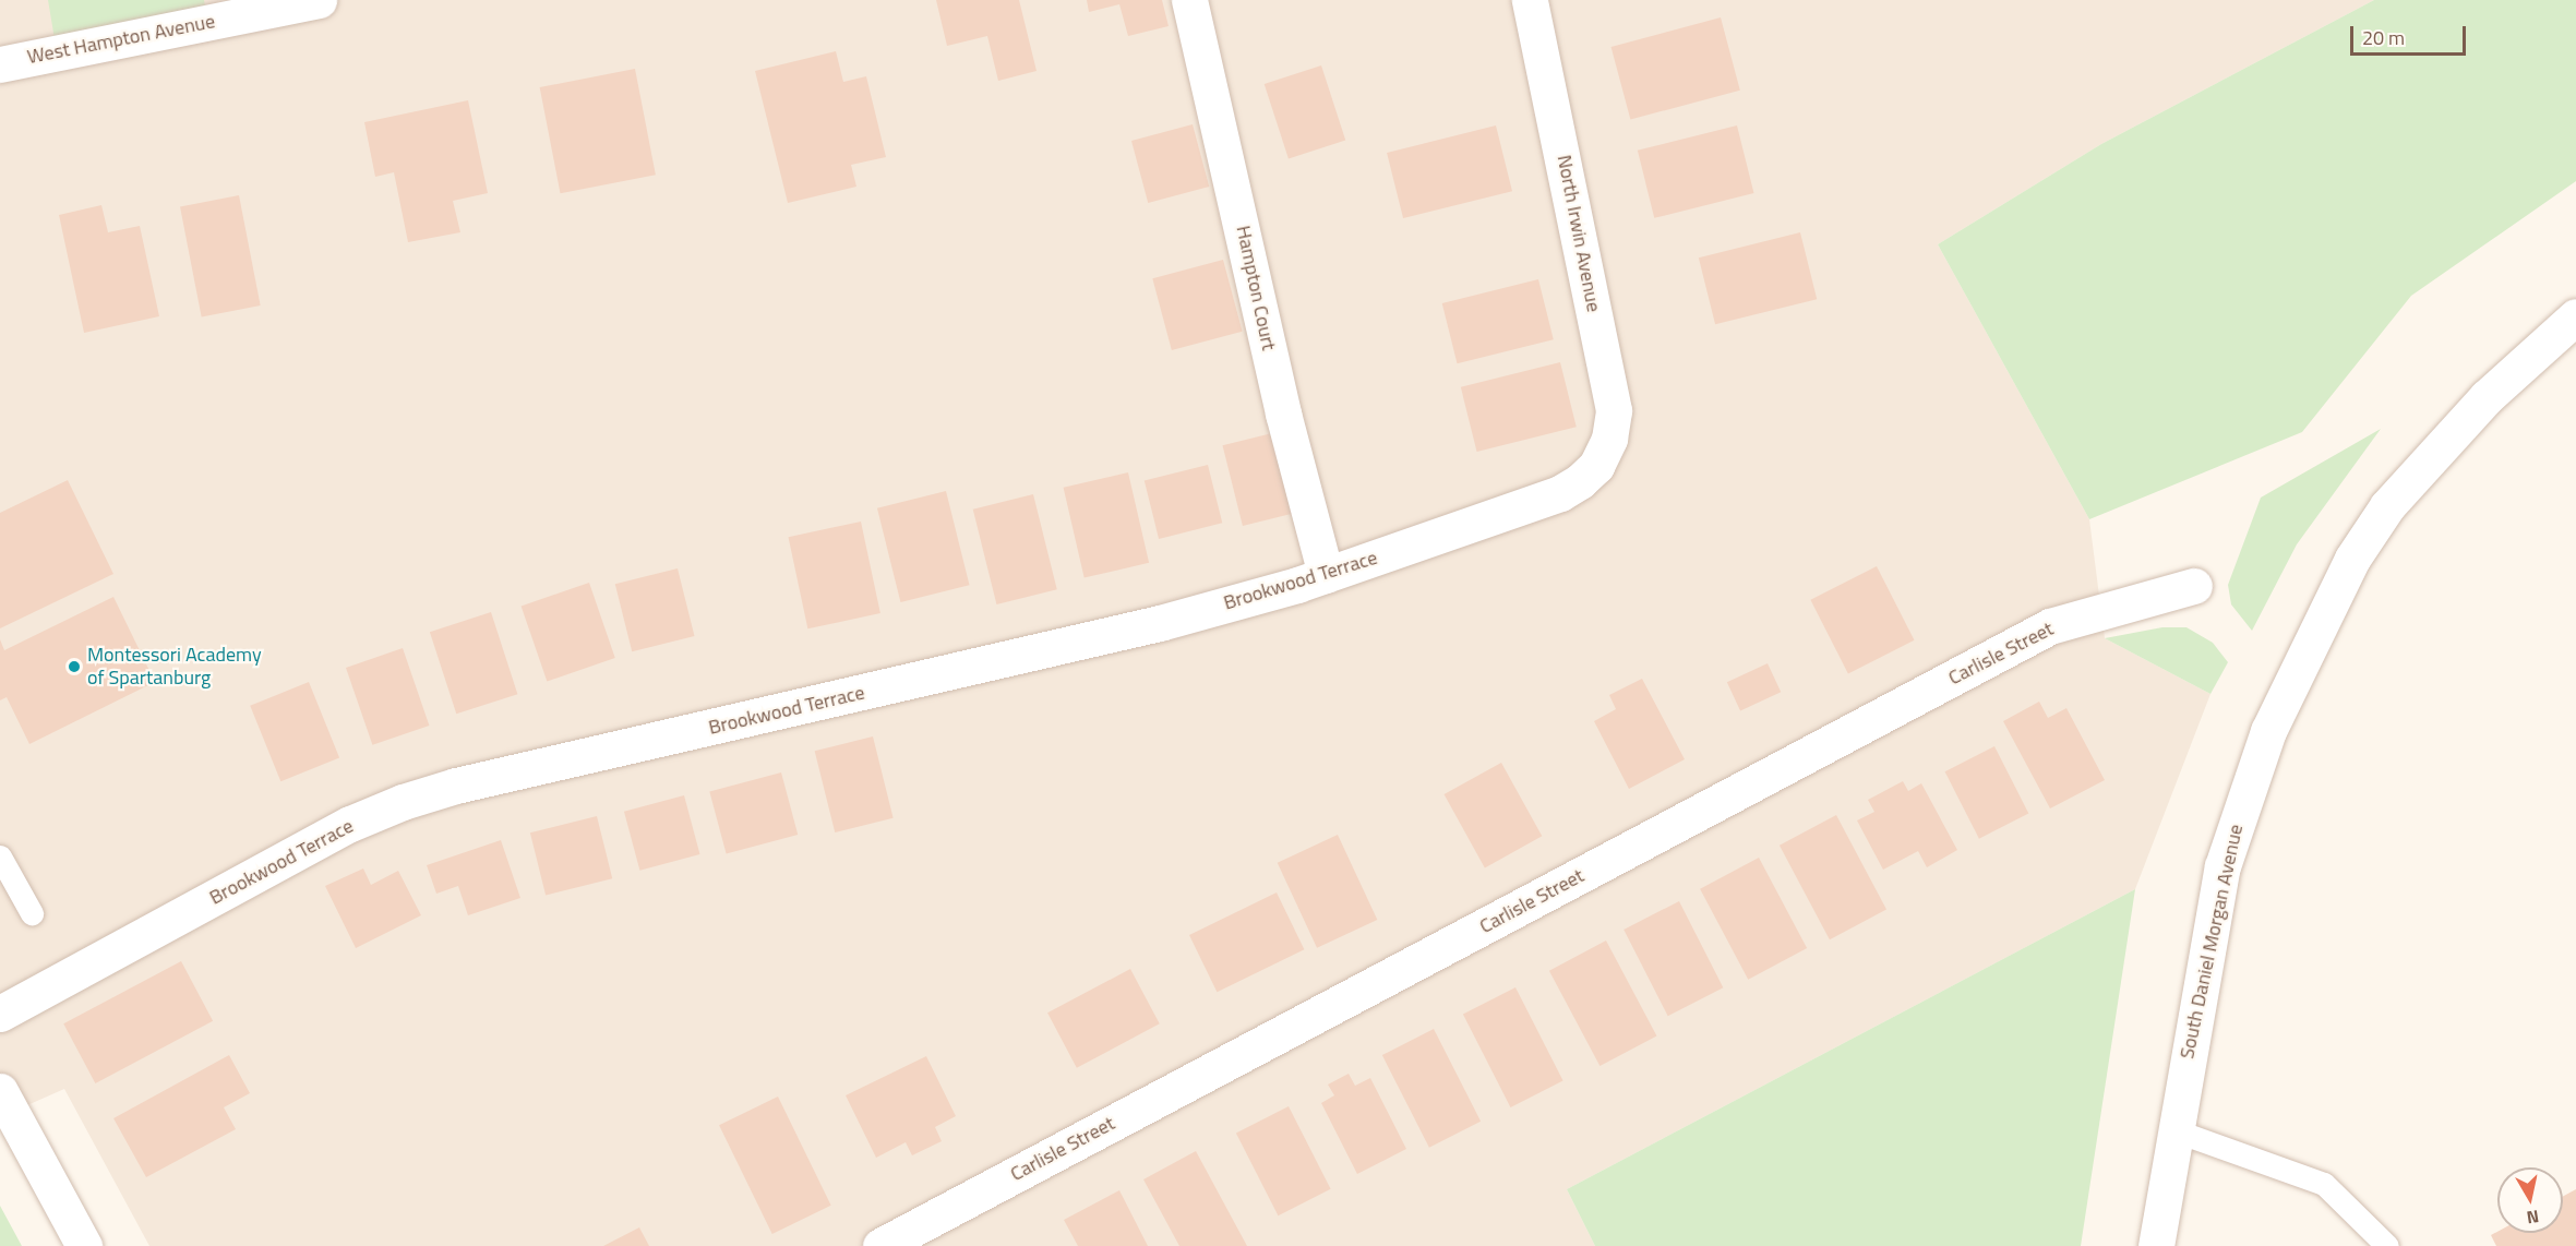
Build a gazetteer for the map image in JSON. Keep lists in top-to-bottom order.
{
  "streets": {
    "street": [
      "West Hampton Avenue",
      "North Irwin Avenue",
      "Hampton Court",
      "Brookwood Terrace",
      "Carlisle Street",
      "South Daniel Morgan Avenue"
    ]
  },
  "crossings": [
    ["North Irwin Avenue", "Brookwood Terrace"],
    ["Hampton Court", "Brookwood Terrace"]
  ],
  "places": ["Montessori Academy of Spartanburg"],
  "scale_bar": "20 m",
  "north": "bottom"
}
